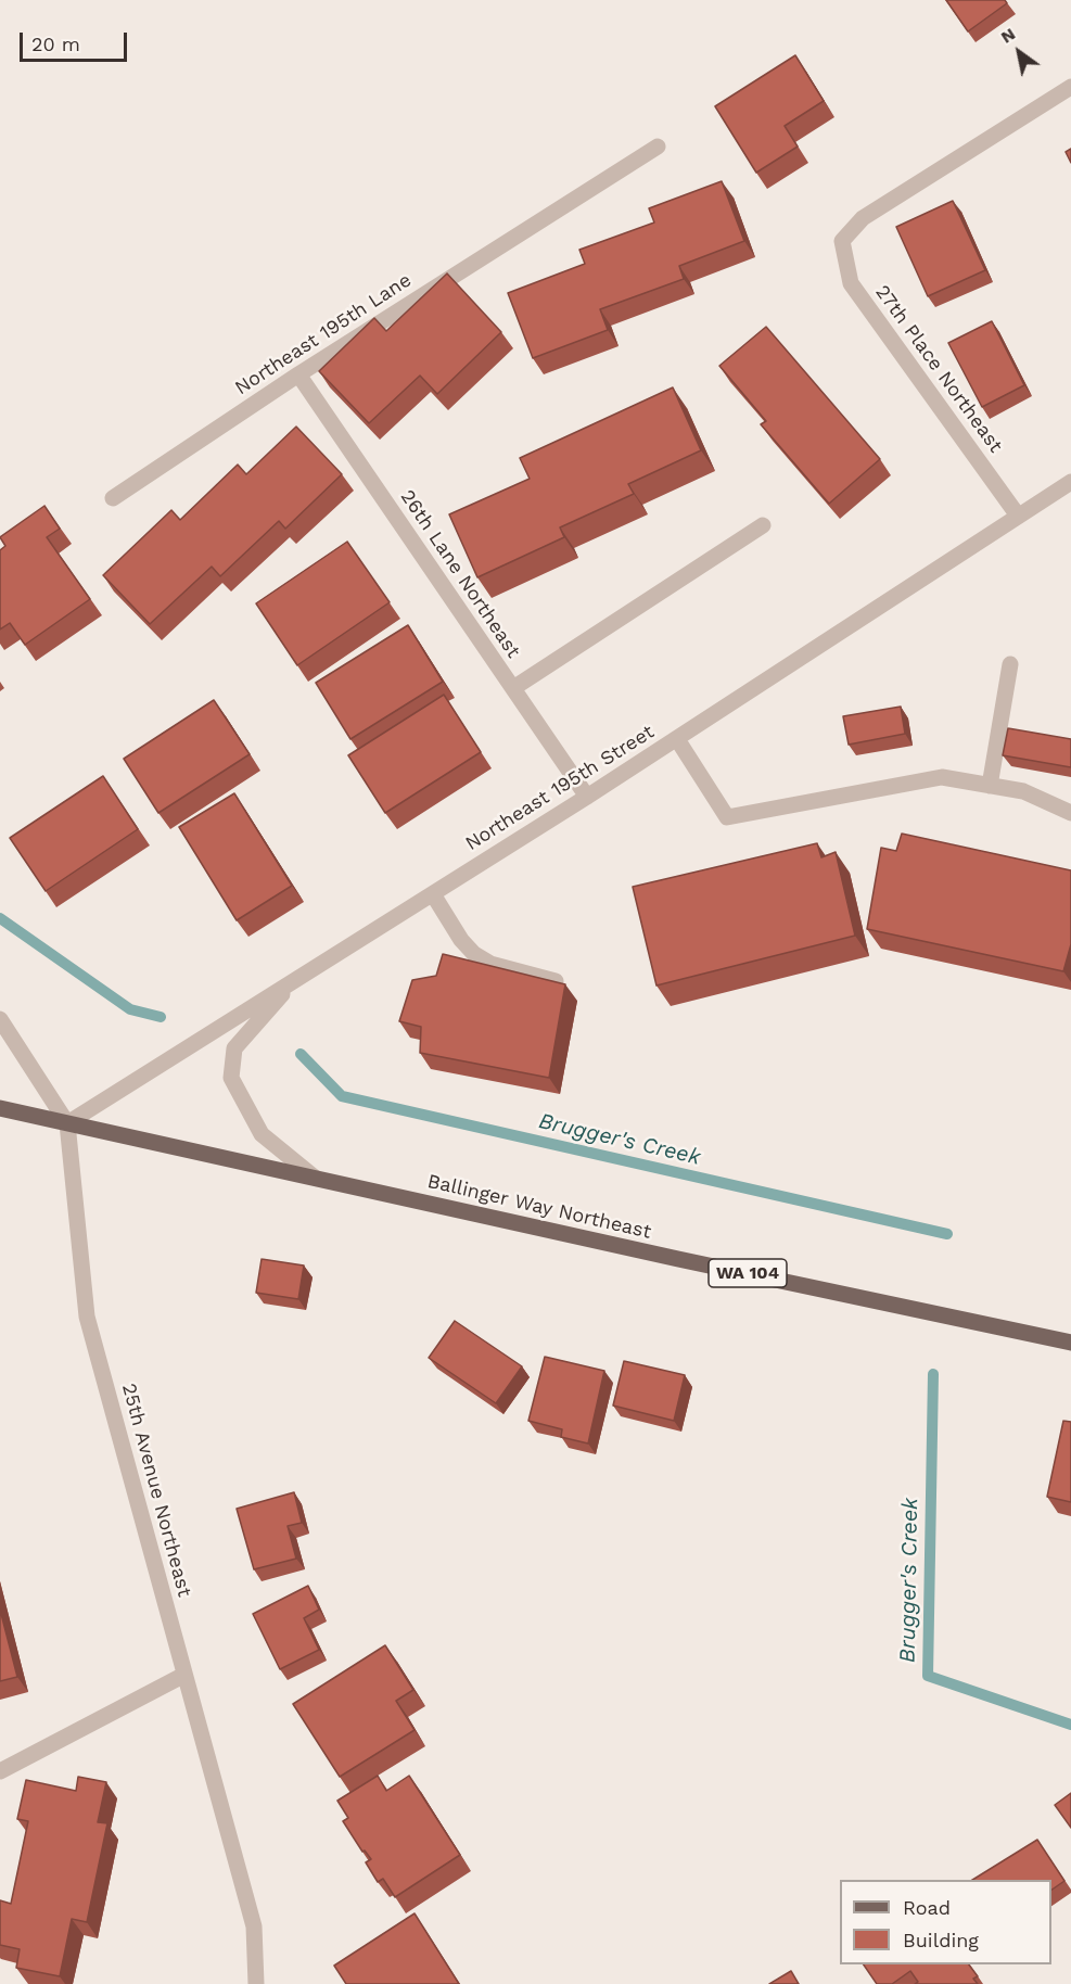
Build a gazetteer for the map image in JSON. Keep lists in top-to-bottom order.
{
  "streets": {
    "main road": ["Ballinger Way Northeast", "WA 104"],
    "street": [
      "Northeast 195th Lane",
      "27th Place Northeast",
      "26th Lane Northeast",
      "Northeast 195th Street",
      "25th Avenue Northeast"
    ]
  },
  "crossings": [
    ["Northeast 195th Lane", "26th Lane Northeast"],
    ["27th Place Northeast", "Northeast 195th Street"],
    ["26th Lane Northeast", "Northeast 195th Street"],
    ["Northeast 195th Street", "Ballinger Way Northeast"],
    ["Northeast 195th Street", "25th Avenue Northeast"],
    ["Ballinger Way Northeast", "25th Avenue Northeast"]
  ],
  "water": ["Brugger's Creek"],
  "legend": ["Road", "Building"],
  "scale_bar": "20 m",
  "north": "top left"
}
